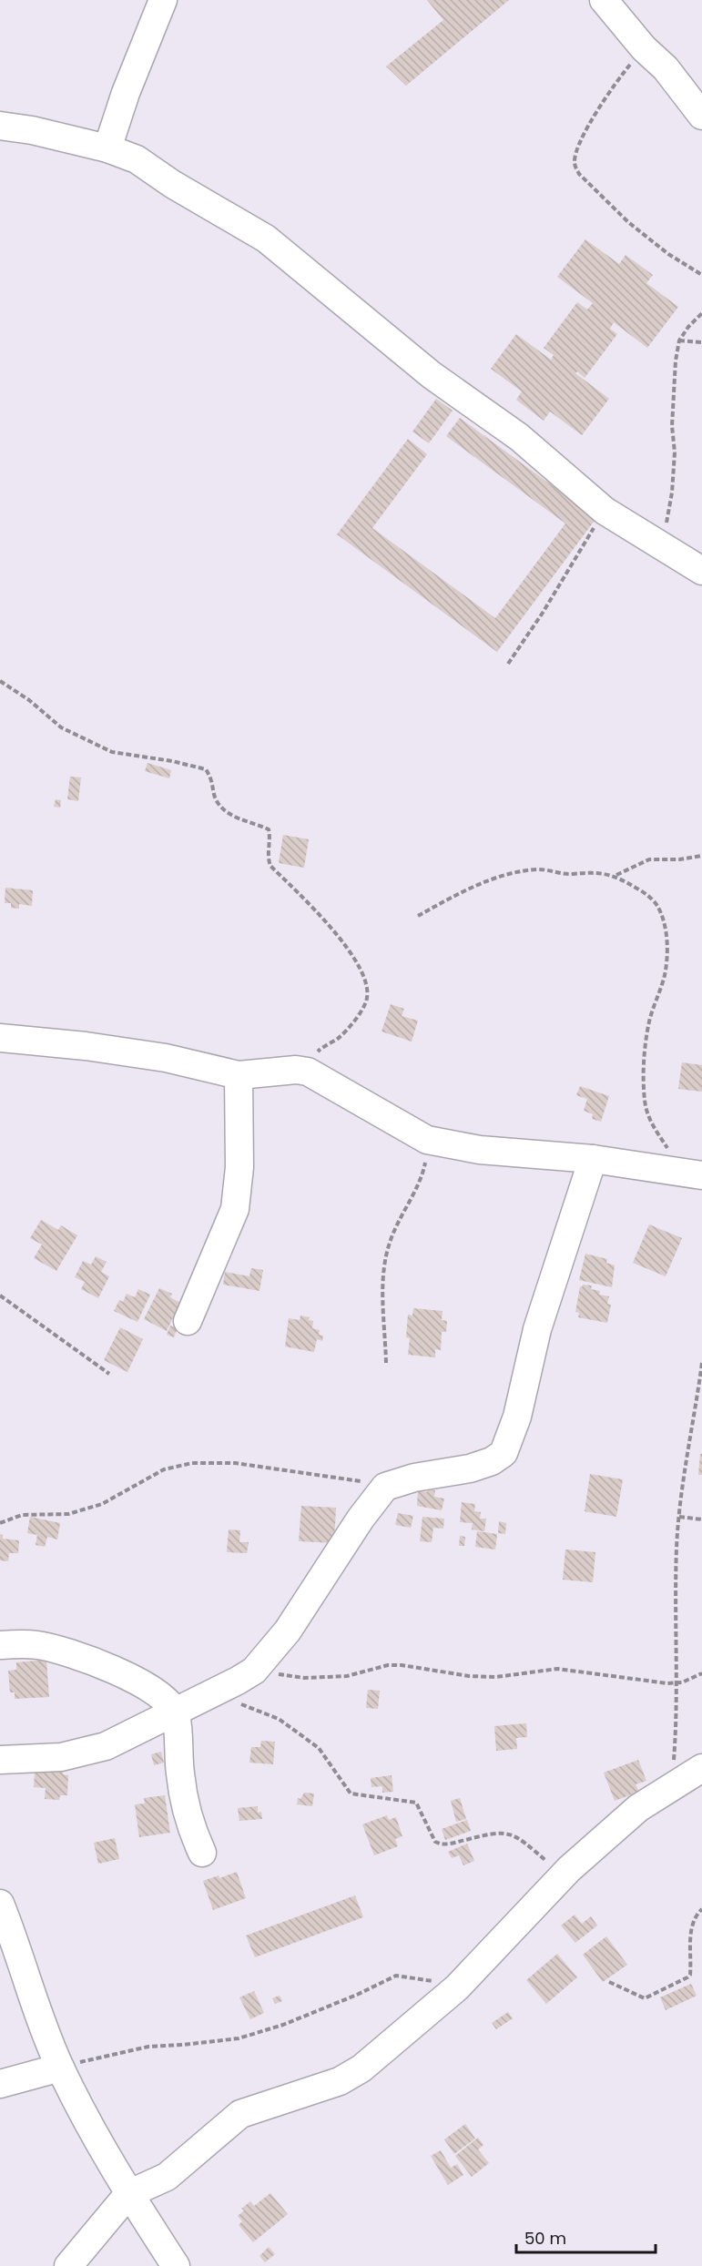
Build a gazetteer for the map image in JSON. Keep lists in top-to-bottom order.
{
  "scale_bar": "50 m"
}
